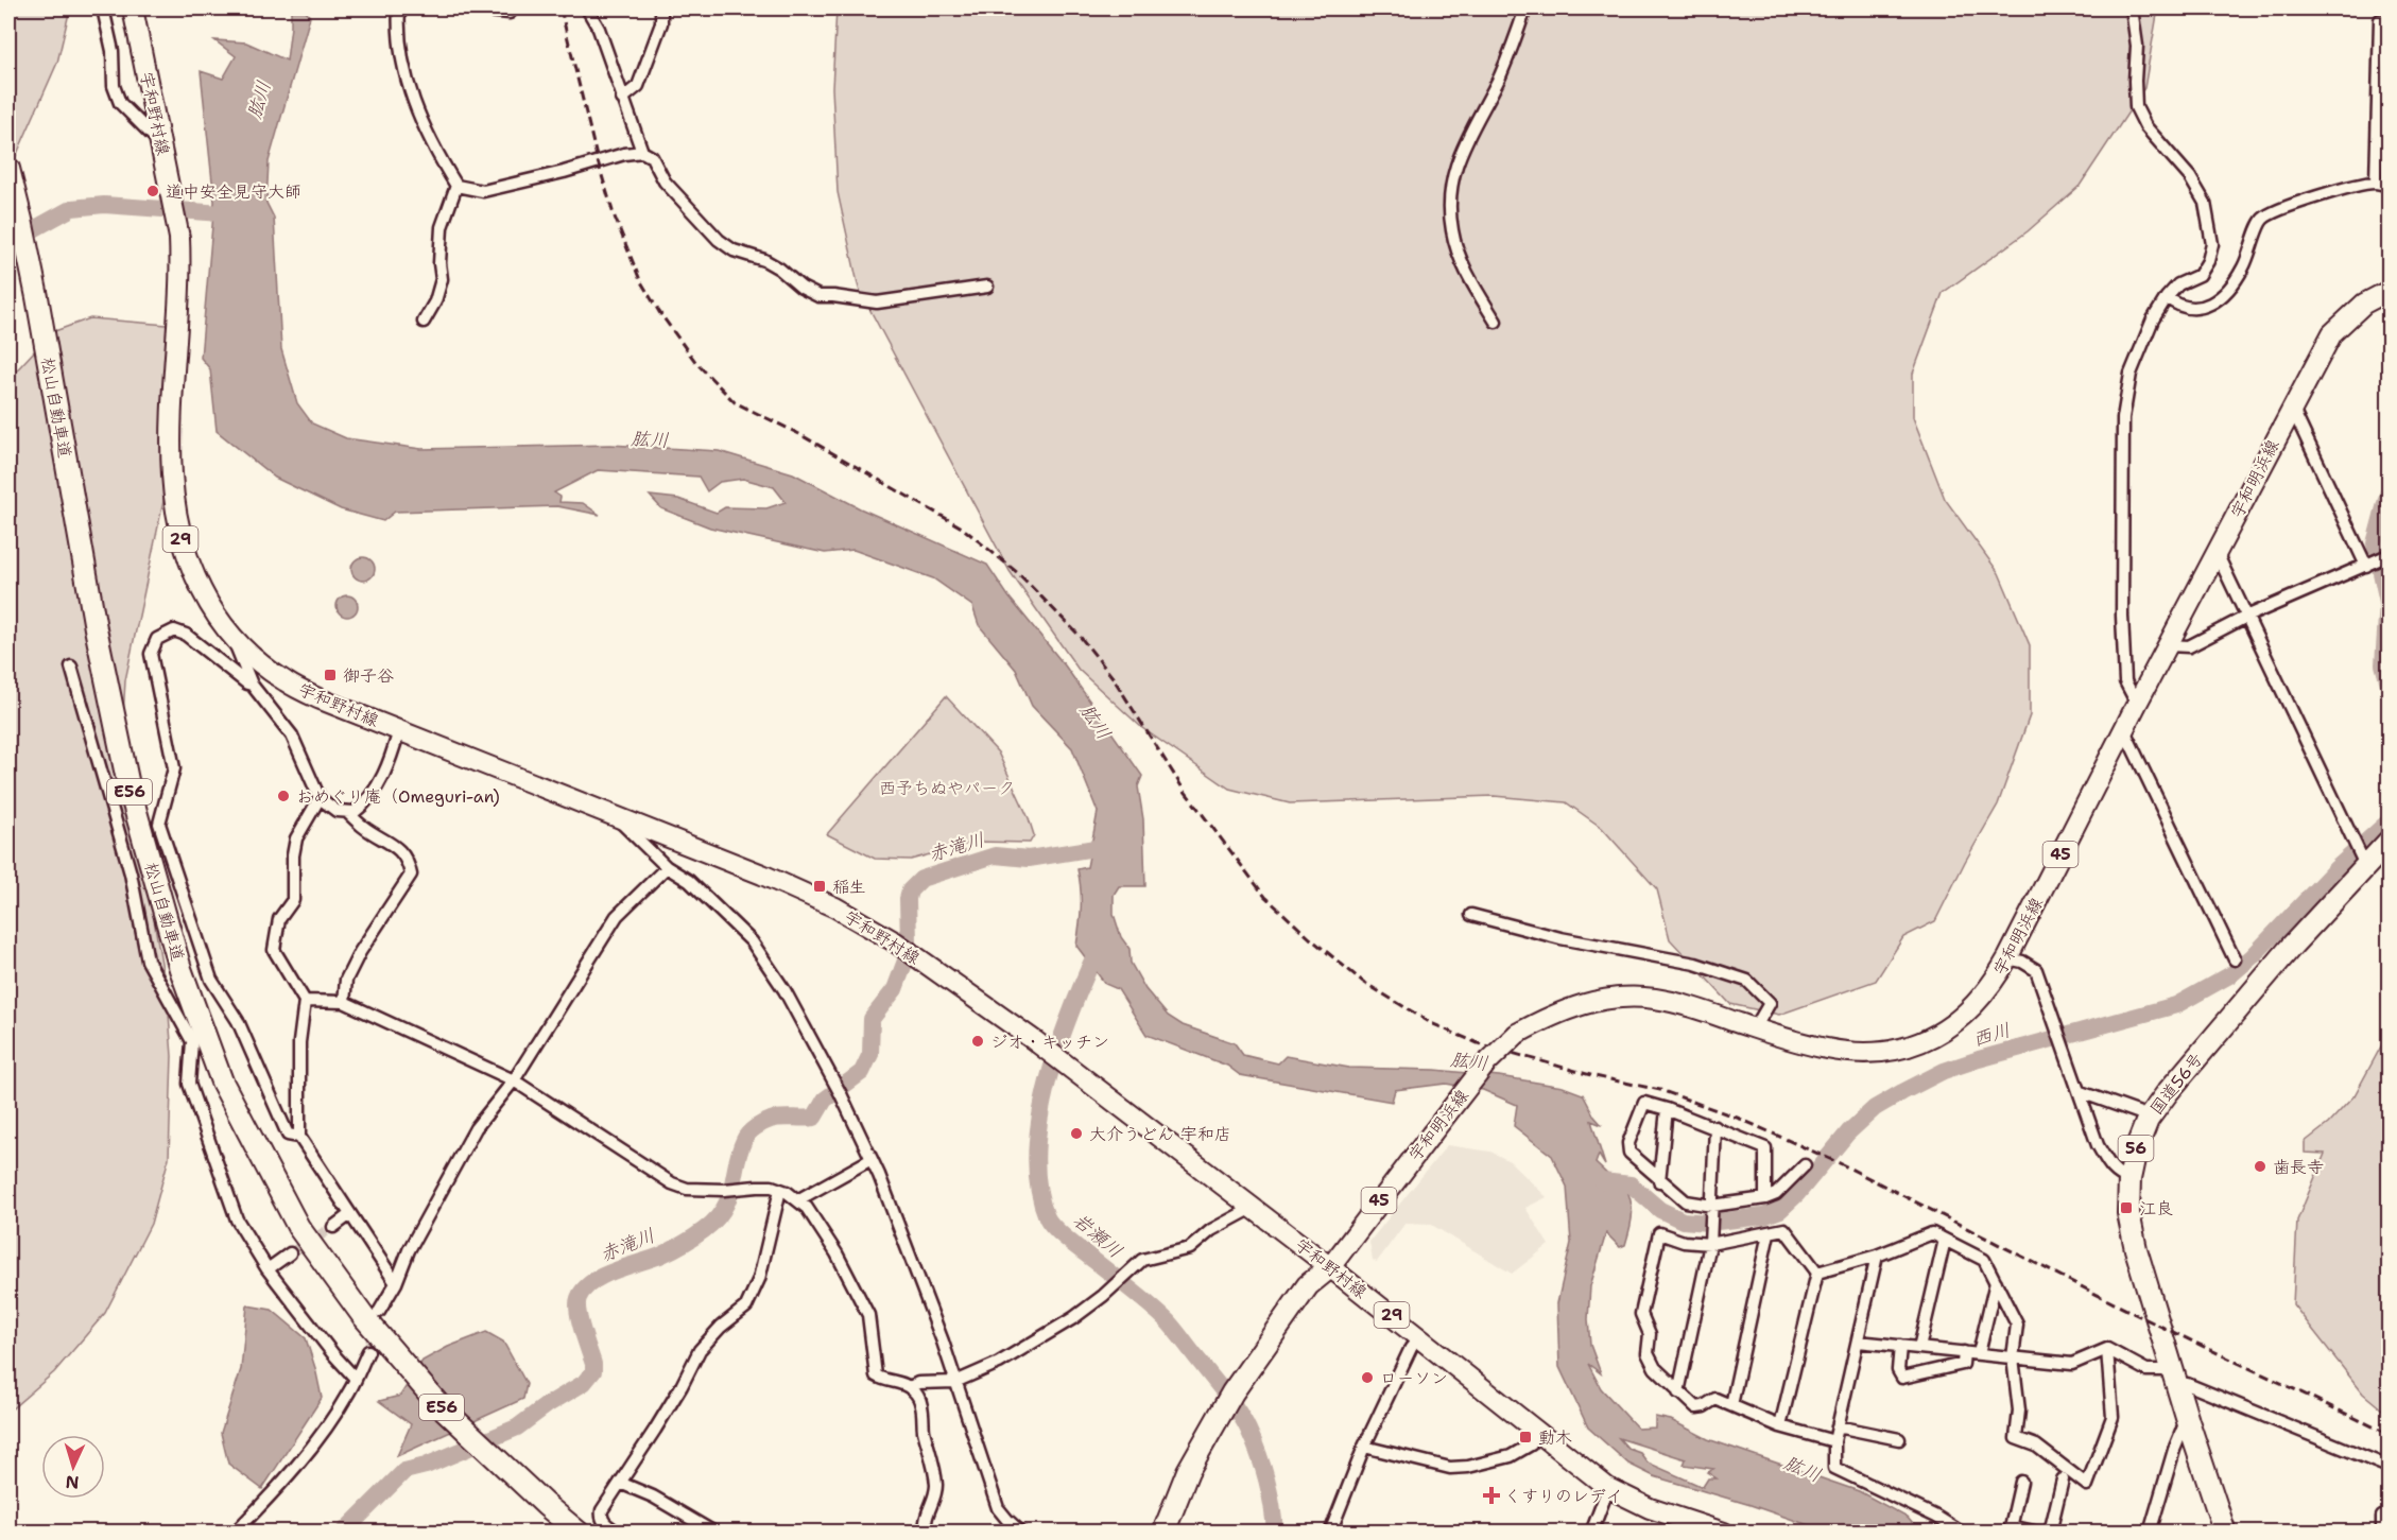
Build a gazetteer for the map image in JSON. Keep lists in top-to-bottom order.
{
  "streets": {
    "highway": [
      "松山自動車道",
      "E56",
      "国道56号",
      "56"
    ],
    "main road": [
      "宇和野村線",
      "宇和明浜線",
      "29",
      "45"
    ]
  },
  "crossings": [
    ["宇和野村線", "宇和明浜線"]
  ],
  "water": [
    "肱川",
    "赤滝川",
    "西川",
    "岩瀬川"
  ],
  "parks": ["西予ちぬやパーク"],
  "places": {
    "other": [
      "道中安全見守大師",
      "おめぐり庵（Omeguri-an)",
      "ジオ・キッチン",
      "大介うどん 宇和店",
      "歯長寺",
      "ローソン"
    ],
    "transit": [
      "御子谷",
      "稲生",
      "江良",
      "動木"
    ],
    "health": ["くすりのレデイ"]
  },
  "north": "bottom"
}
